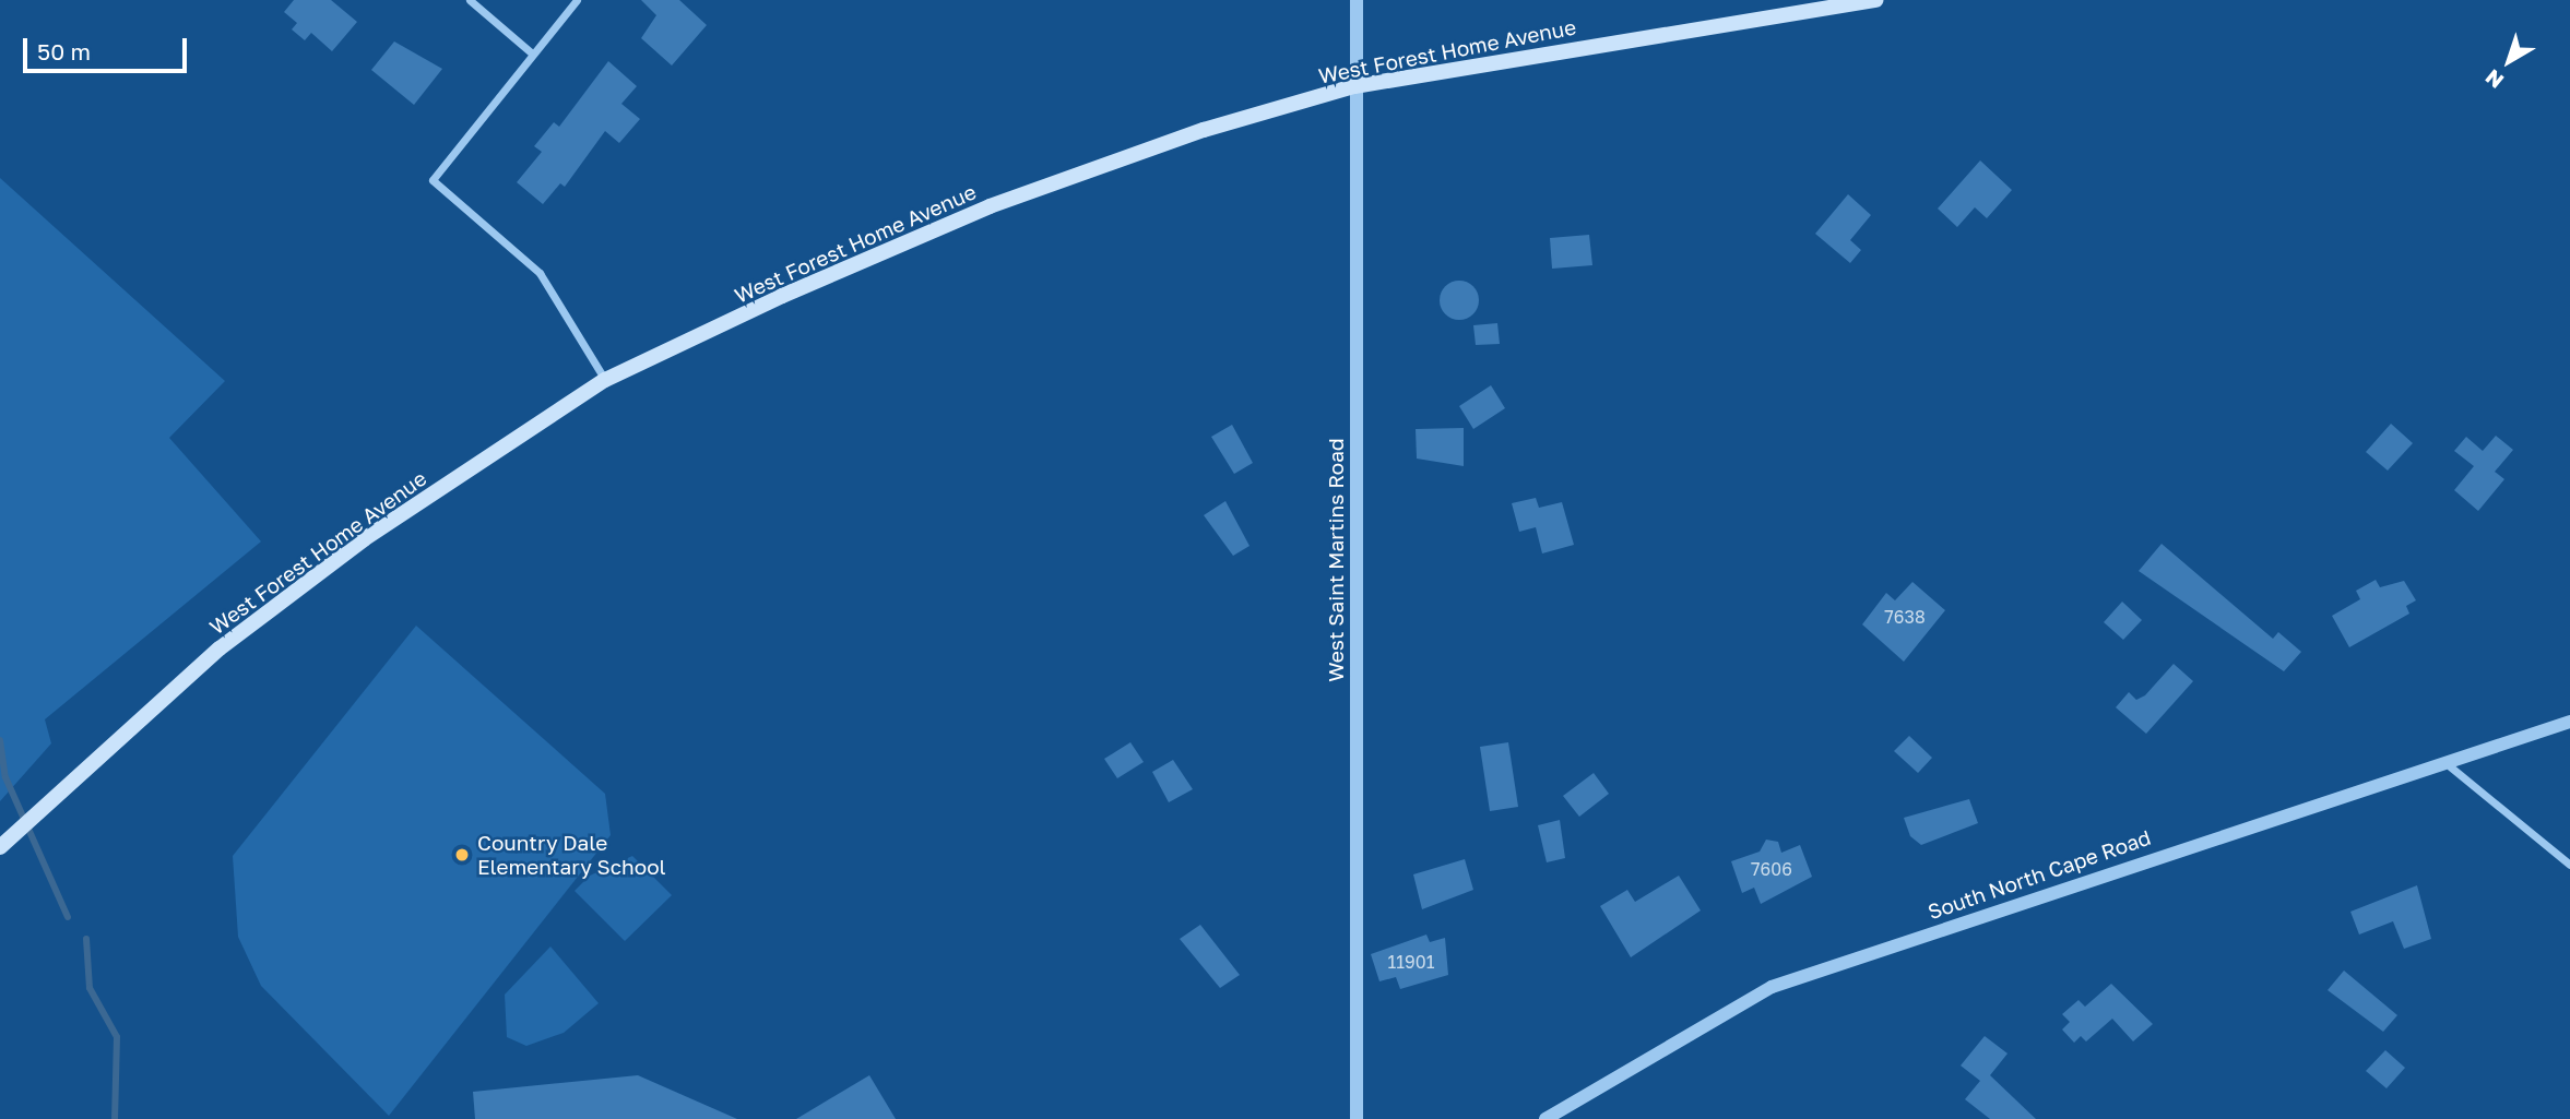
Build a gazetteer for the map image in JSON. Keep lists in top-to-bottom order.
{
  "streets": {
    "main road": ["West Forest Home Avenue"],
    "street": ["West Saint Martins Road", "South North Cape Road"]
  },
  "crossings": [
    ["West Forest Home Avenue", "West Saint Martins Road"]
  ],
  "places": ["Country Dale Elementary School"],
  "house_numbers": ["7638", "7606", "11901"],
  "scale_bar": "50 m",
  "north": "bottom left"
}
